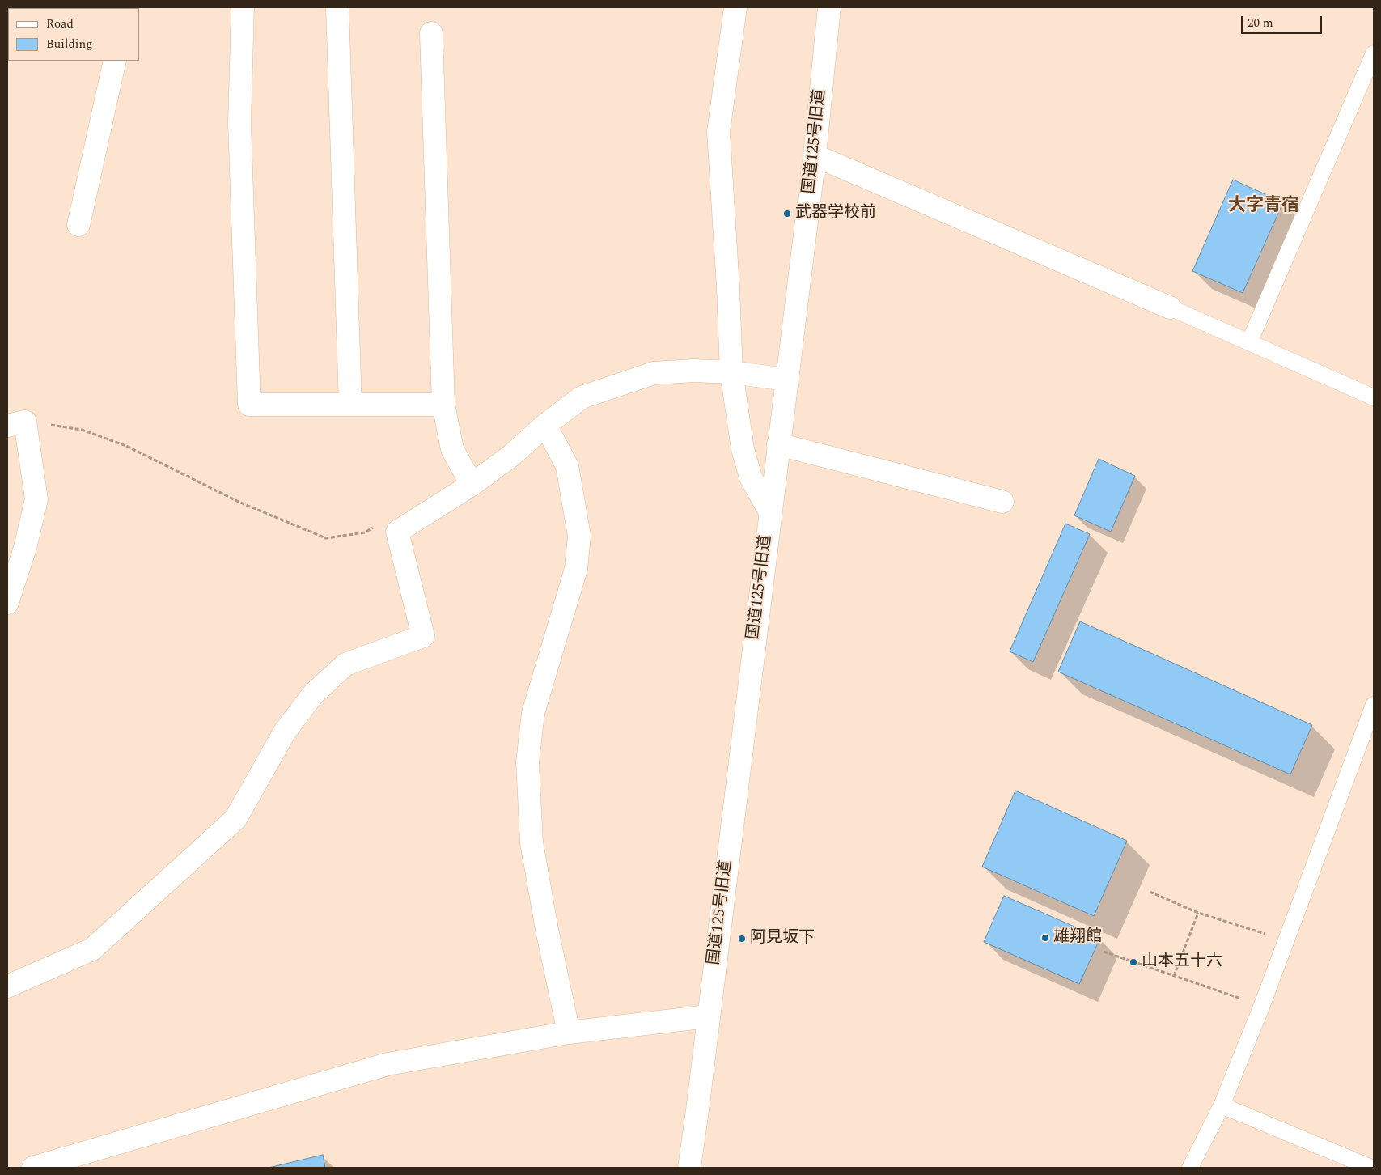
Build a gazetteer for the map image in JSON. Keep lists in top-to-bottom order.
{
  "streets": {
    "street": ["国道125号旧道"]
  },
  "districts": ["大字青宿"],
  "places": [
    "武器学校前",
    "雄翔館",
    "阿見坂下",
    "山本五十六"
  ],
  "legend": ["Road", "Building"],
  "scale_bar": "20 m"
}
